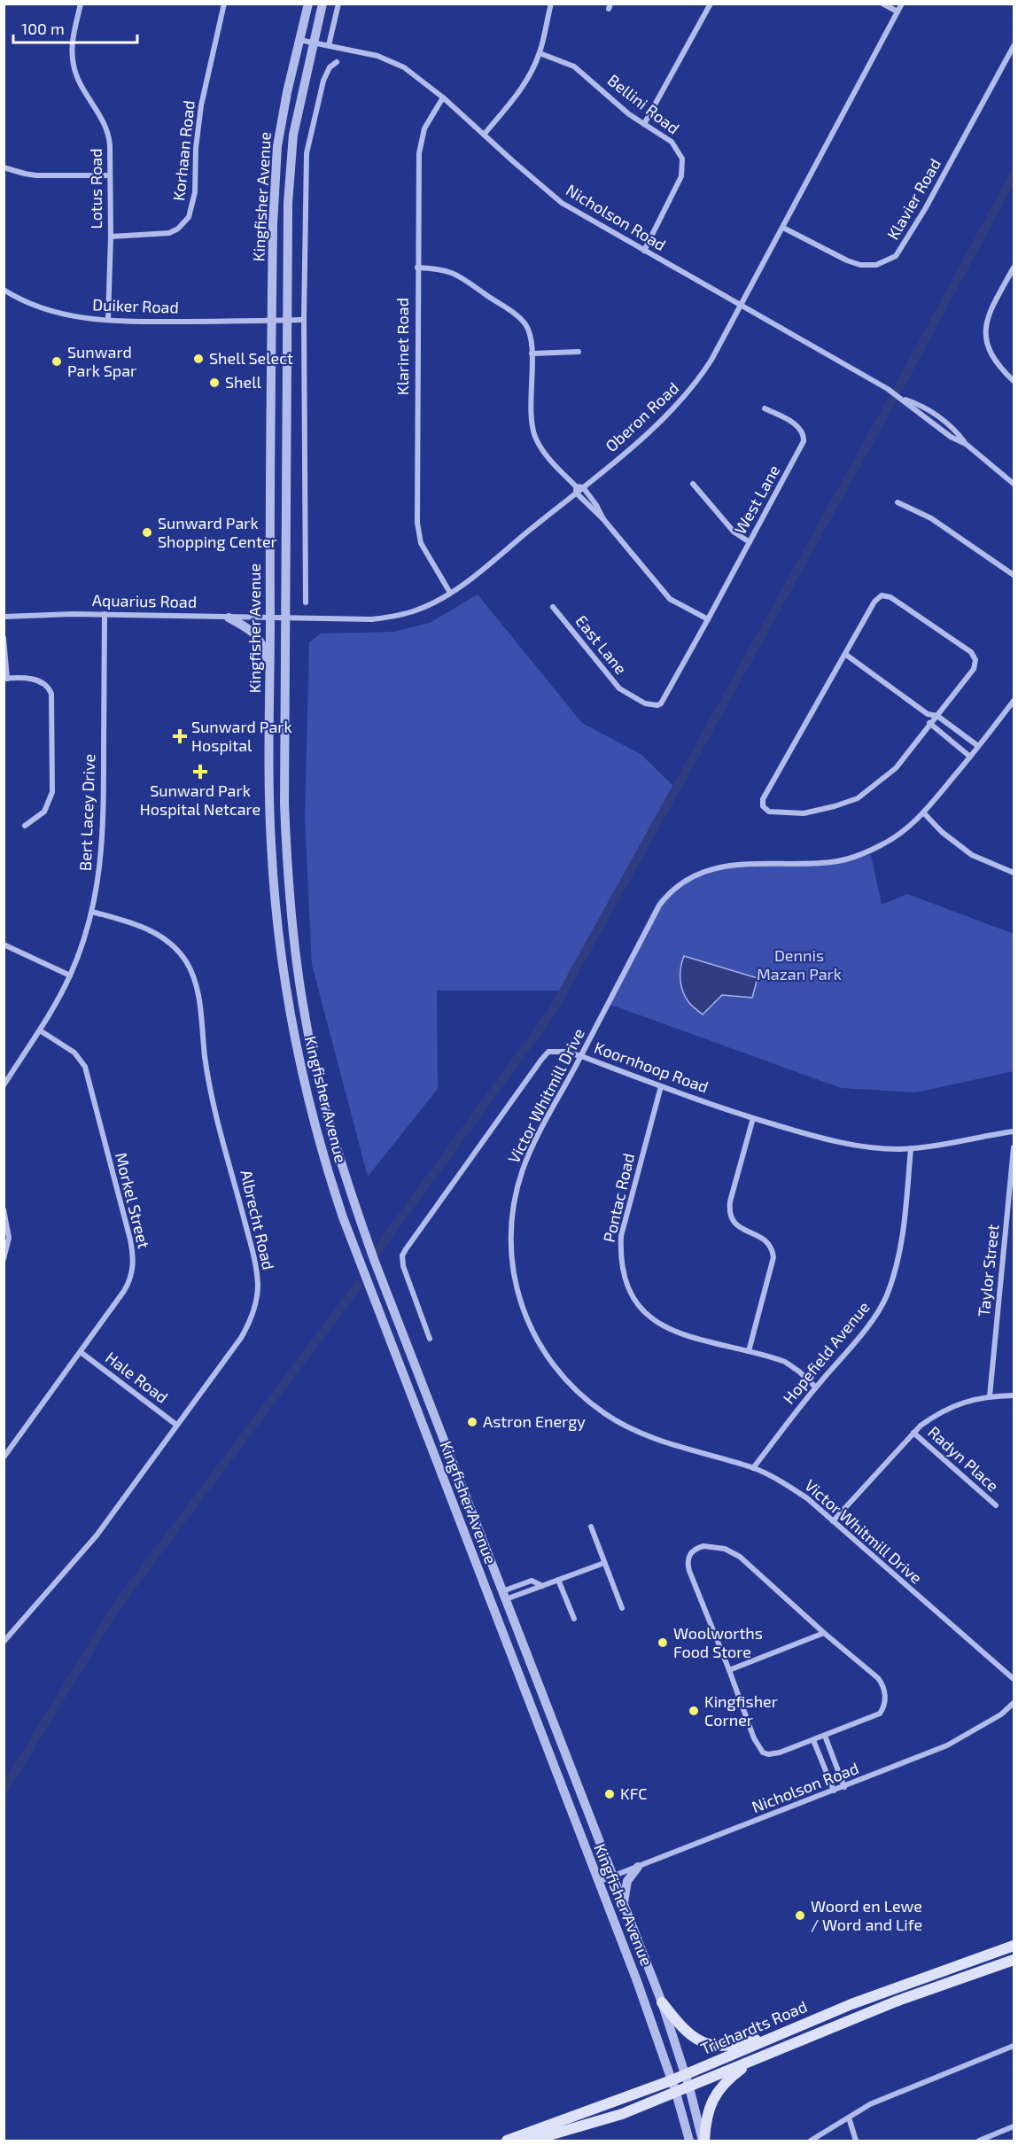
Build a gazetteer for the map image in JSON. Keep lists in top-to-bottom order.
{
  "streets": {
    "main road": ["Trichardts Road"],
    "street": [
      "Bellini Road",
      "Korhaan Road",
      "Lotus Road",
      "Kingfisher Avenue",
      "Klavier Road",
      "Nicholson Road",
      "Duiker Road",
      "Klarinet Road",
      "Oberon Road",
      "West Lane",
      "Aquarius Road",
      "East Lane",
      "Bert Lacey Drive",
      "Koornhoop Road",
      "Victor Whitmill Drive",
      "Pontac Road",
      "Morkel Street",
      "Albrecht Road",
      "Taylor Street",
      "Hopefield Avenue",
      "Hale Road",
      "Radyn Place"
    ]
  },
  "crossings": [
    ["Bellini Road", "Nicholson Road"],
    ["Korhaan Road", "Lotus Road"],
    ["Lotus Road", "Duiker Road"],
    ["Kingfisher Avenue", "Nicholson Road"],
    ["Kingfisher Avenue", "Duiker Road"],
    ["Kingfisher Avenue", "Aquarius Road"],
    ["Kingfisher Avenue", "Trichardts Road"],
    ["Klavier Road", "Oberon Road"],
    ["Nicholson Road", "Klarinet Road"],
    ["Nicholson Road", "Oberon Road"],
    ["West Lane", "East Lane"],
    ["Aquarius Road", "Bert Lacey Drive"],
    ["Bert Lacey Drive", "Morkel Street"],
    ["Bert Lacey Drive", "Albrecht Road"],
    ["Koornhoop Road", "Victor Whitmill Drive"],
    ["Koornhoop Road", "Pontac Road"],
    ["Koornhoop Road", "Hopefield Avenue"],
    ["Victor Whitmill Drive", "Hopefield Avenue"],
    ["Pontac Road", "Hopefield Avenue"],
    ["Morkel Street", "Hale Road"],
    ["Albrecht Road", "Hale Road"]
  ],
  "parks": ["Dennis Mazan Park"],
  "places": {
    "other": [
      "Shell Select",
      "Sunward Park Spar",
      "Shell",
      "Sunward Park Shopping Center",
      "Astron Energy",
      "Woolworths Food Store",
      "Kingfisher Corner",
      "KFC",
      "Woord en Lewe / Word and Life"
    ],
    "health": ["Sunward Park Hospital", "Sunward Park Hospital Netcare"]
  },
  "scale_bar": "100 m"
}
